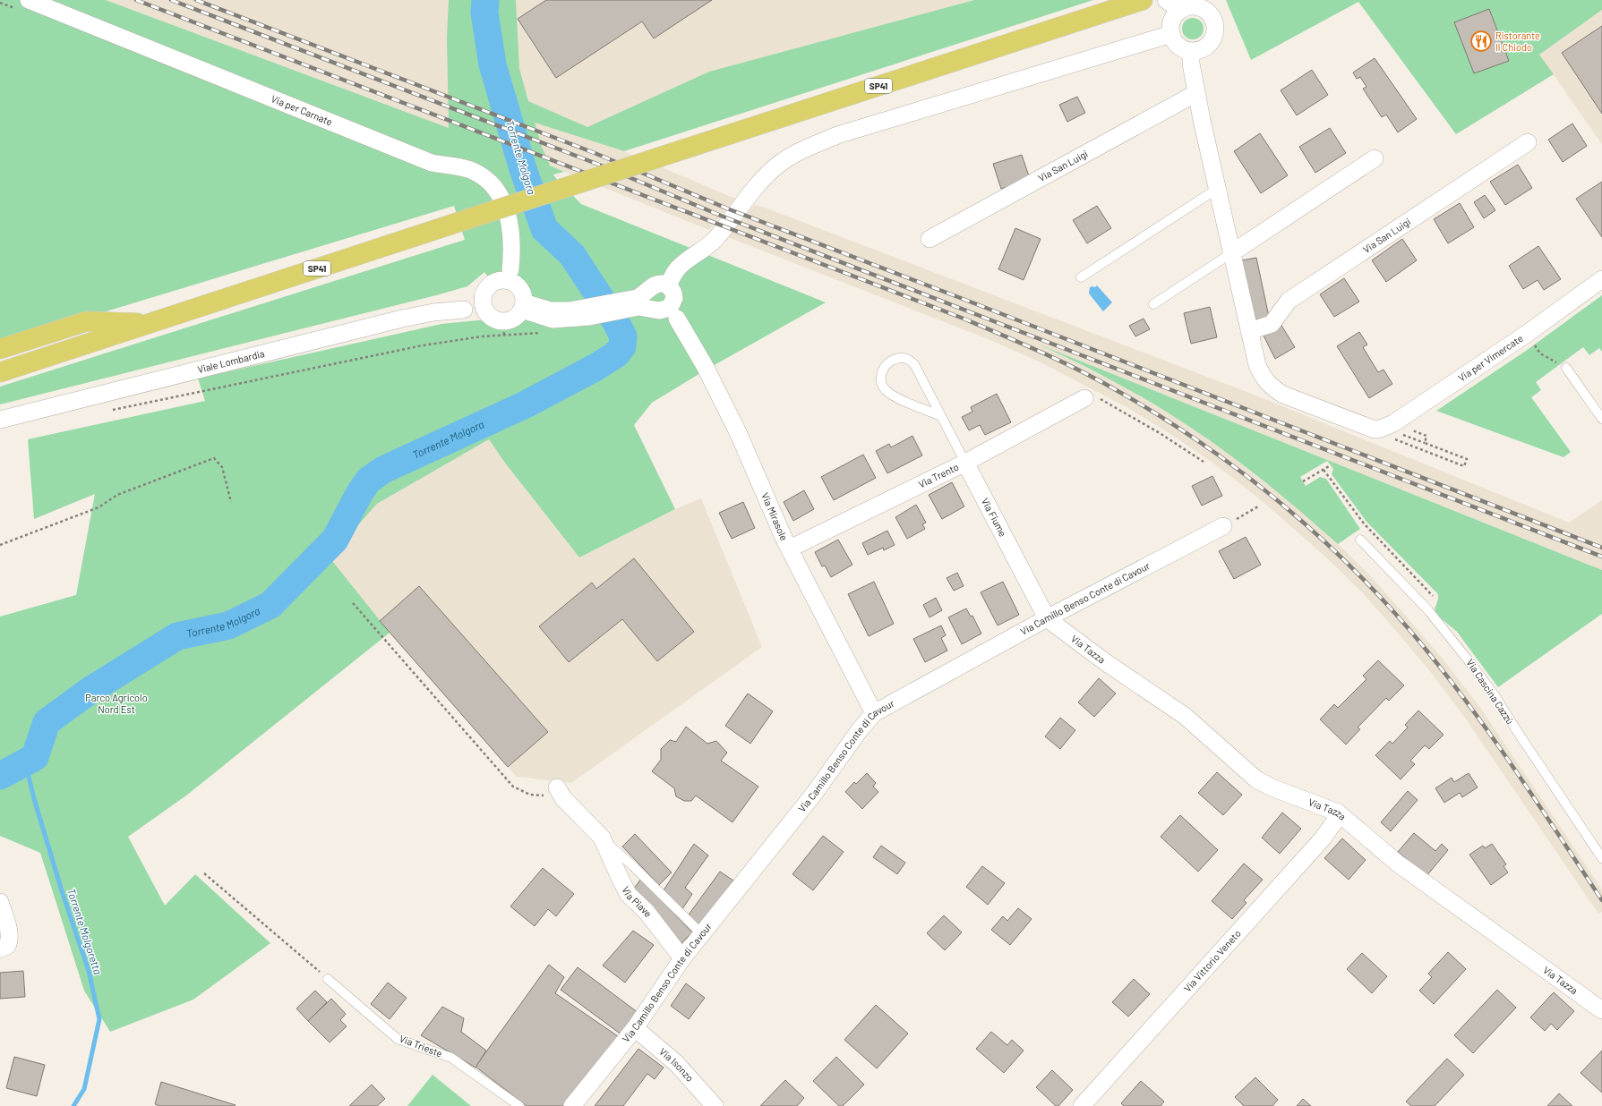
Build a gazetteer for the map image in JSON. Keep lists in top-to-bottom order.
{
  "streets": {
    "main road": ["SP41"],
    "street": [
      "Via per Carnate",
      "Via San Luigi",
      "Via per Vimercate",
      "Viale Lombardia",
      "Via Trento",
      "Via Mirasole",
      "Via Fiume",
      "Via Camillo Benso Conte di Cavour",
      "Via Tazza",
      "Via Piave",
      "Via Vittorio Veneto",
      "Via Isonzo"
    ],
    "lane": ["Via Cascina Cazzù", "Via Trieste"]
  },
  "crossings": [
    ["Via per Carnate", "Viale Lombardia"],
    ["Via San Luigi", "Via per Vimercate"],
    ["Via Trento", "Via Mirasole"],
    ["Via Trento", "Via Fiume"],
    ["Via Mirasole", "Via Camillo Benso Conte di Cavour"],
    ["Via Fiume", "Via Camillo Benso Conte di Cavour"],
    ["Via Fiume", "Via Tazza"],
    ["Via Camillo Benso Conte di Cavour", "Via Tazza"],
    ["Via Camillo Benso Conte di Cavour", "Via Piave"],
    ["Via Camillo Benso Conte di Cavour", "Via Isonzo"],
    ["Via Tazza", "Via Vittorio Veneto"]
  ],
  "water": ["Torrente Molgora", "Torrente Molgoretta"],
  "parks": ["Parco Agricolo Nord Est"],
  "places": {
    "restaurant": ["Ristorante Il Chiodo"]
  }
}
